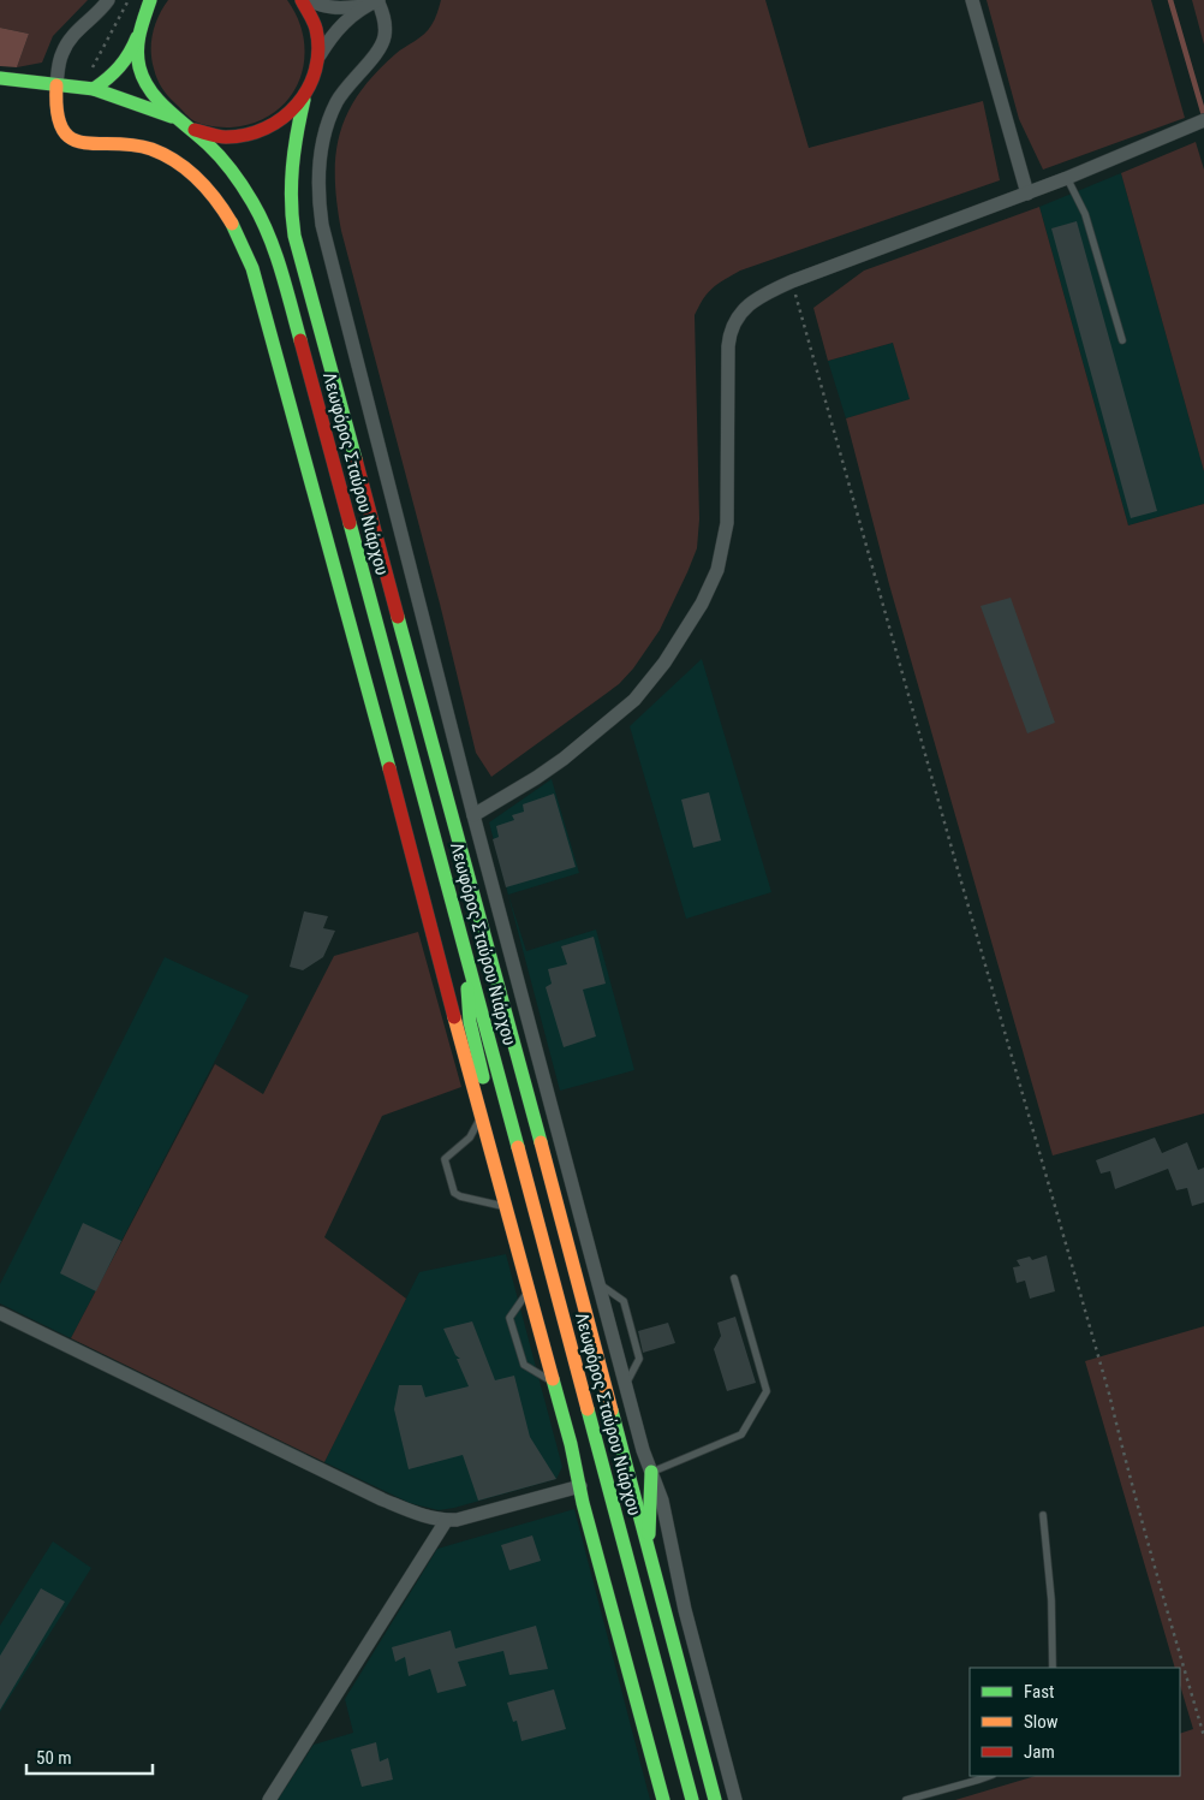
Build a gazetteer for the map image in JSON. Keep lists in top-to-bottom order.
{
  "streets": {
    "main road": ["Λεωφόρος Σταύρου Νιάρχου"]
  },
  "legend": ["Fast", "Slow", "Jam"],
  "scale_bar": "50 m"
}
